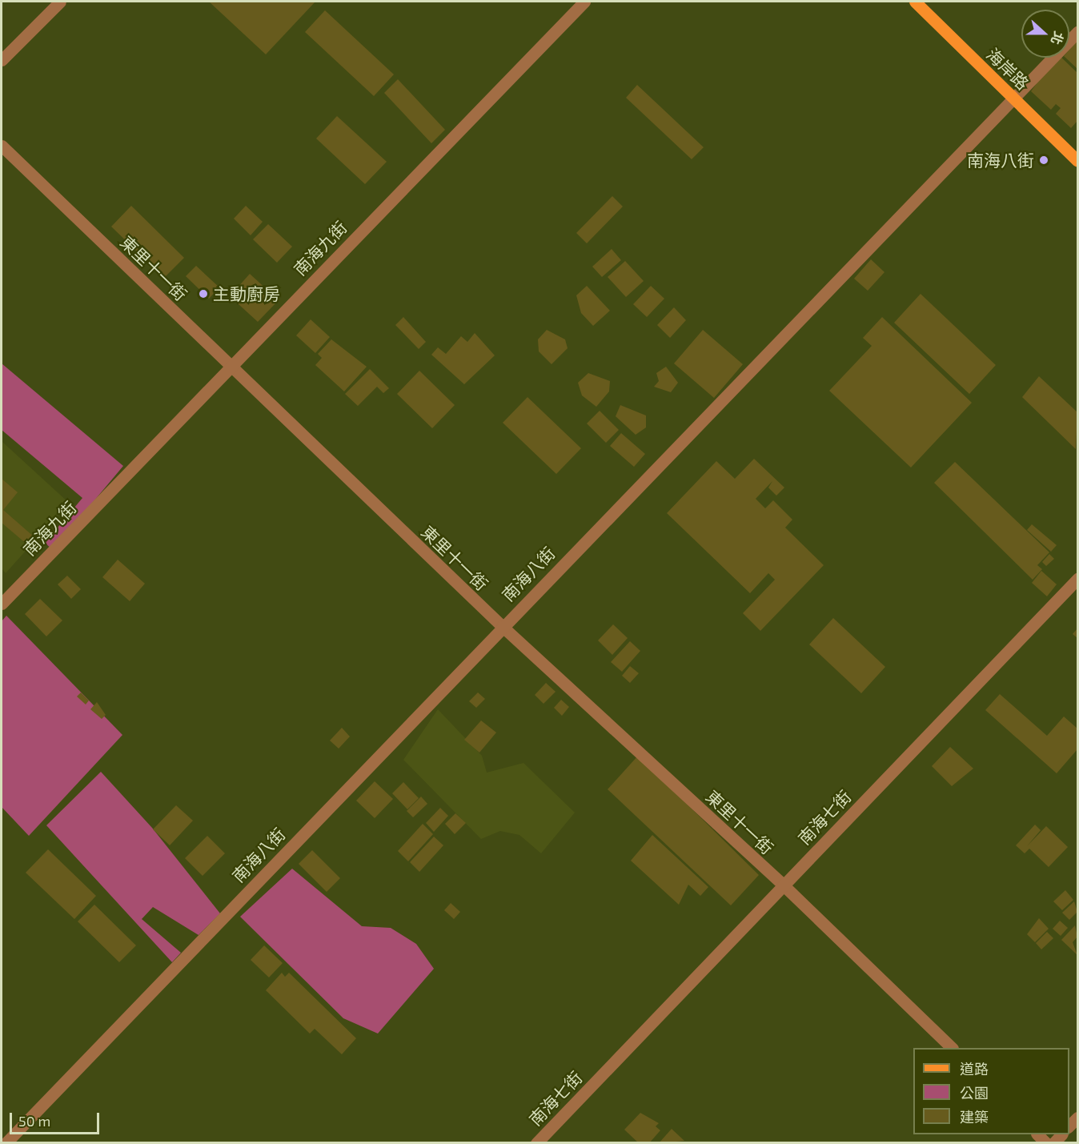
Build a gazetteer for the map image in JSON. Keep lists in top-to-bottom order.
{
  "streets": {
    "main road": ["海岸路"],
    "street": [
      "南海九街",
      "東里十一街",
      "南海八街",
      "南海七街"
    ]
  },
  "crossings": [
    ["海岸路", "南海八街"],
    ["南海九街", "東里十一街"],
    ["東里十一街", "南海八街"],
    ["東里十一街", "南海七街"]
  ],
  "places": ["南海八街", "主動廚房"],
  "legend": ["道路", "公園", "建築"],
  "scale_bar": "50 m",
  "north": "right"
}
